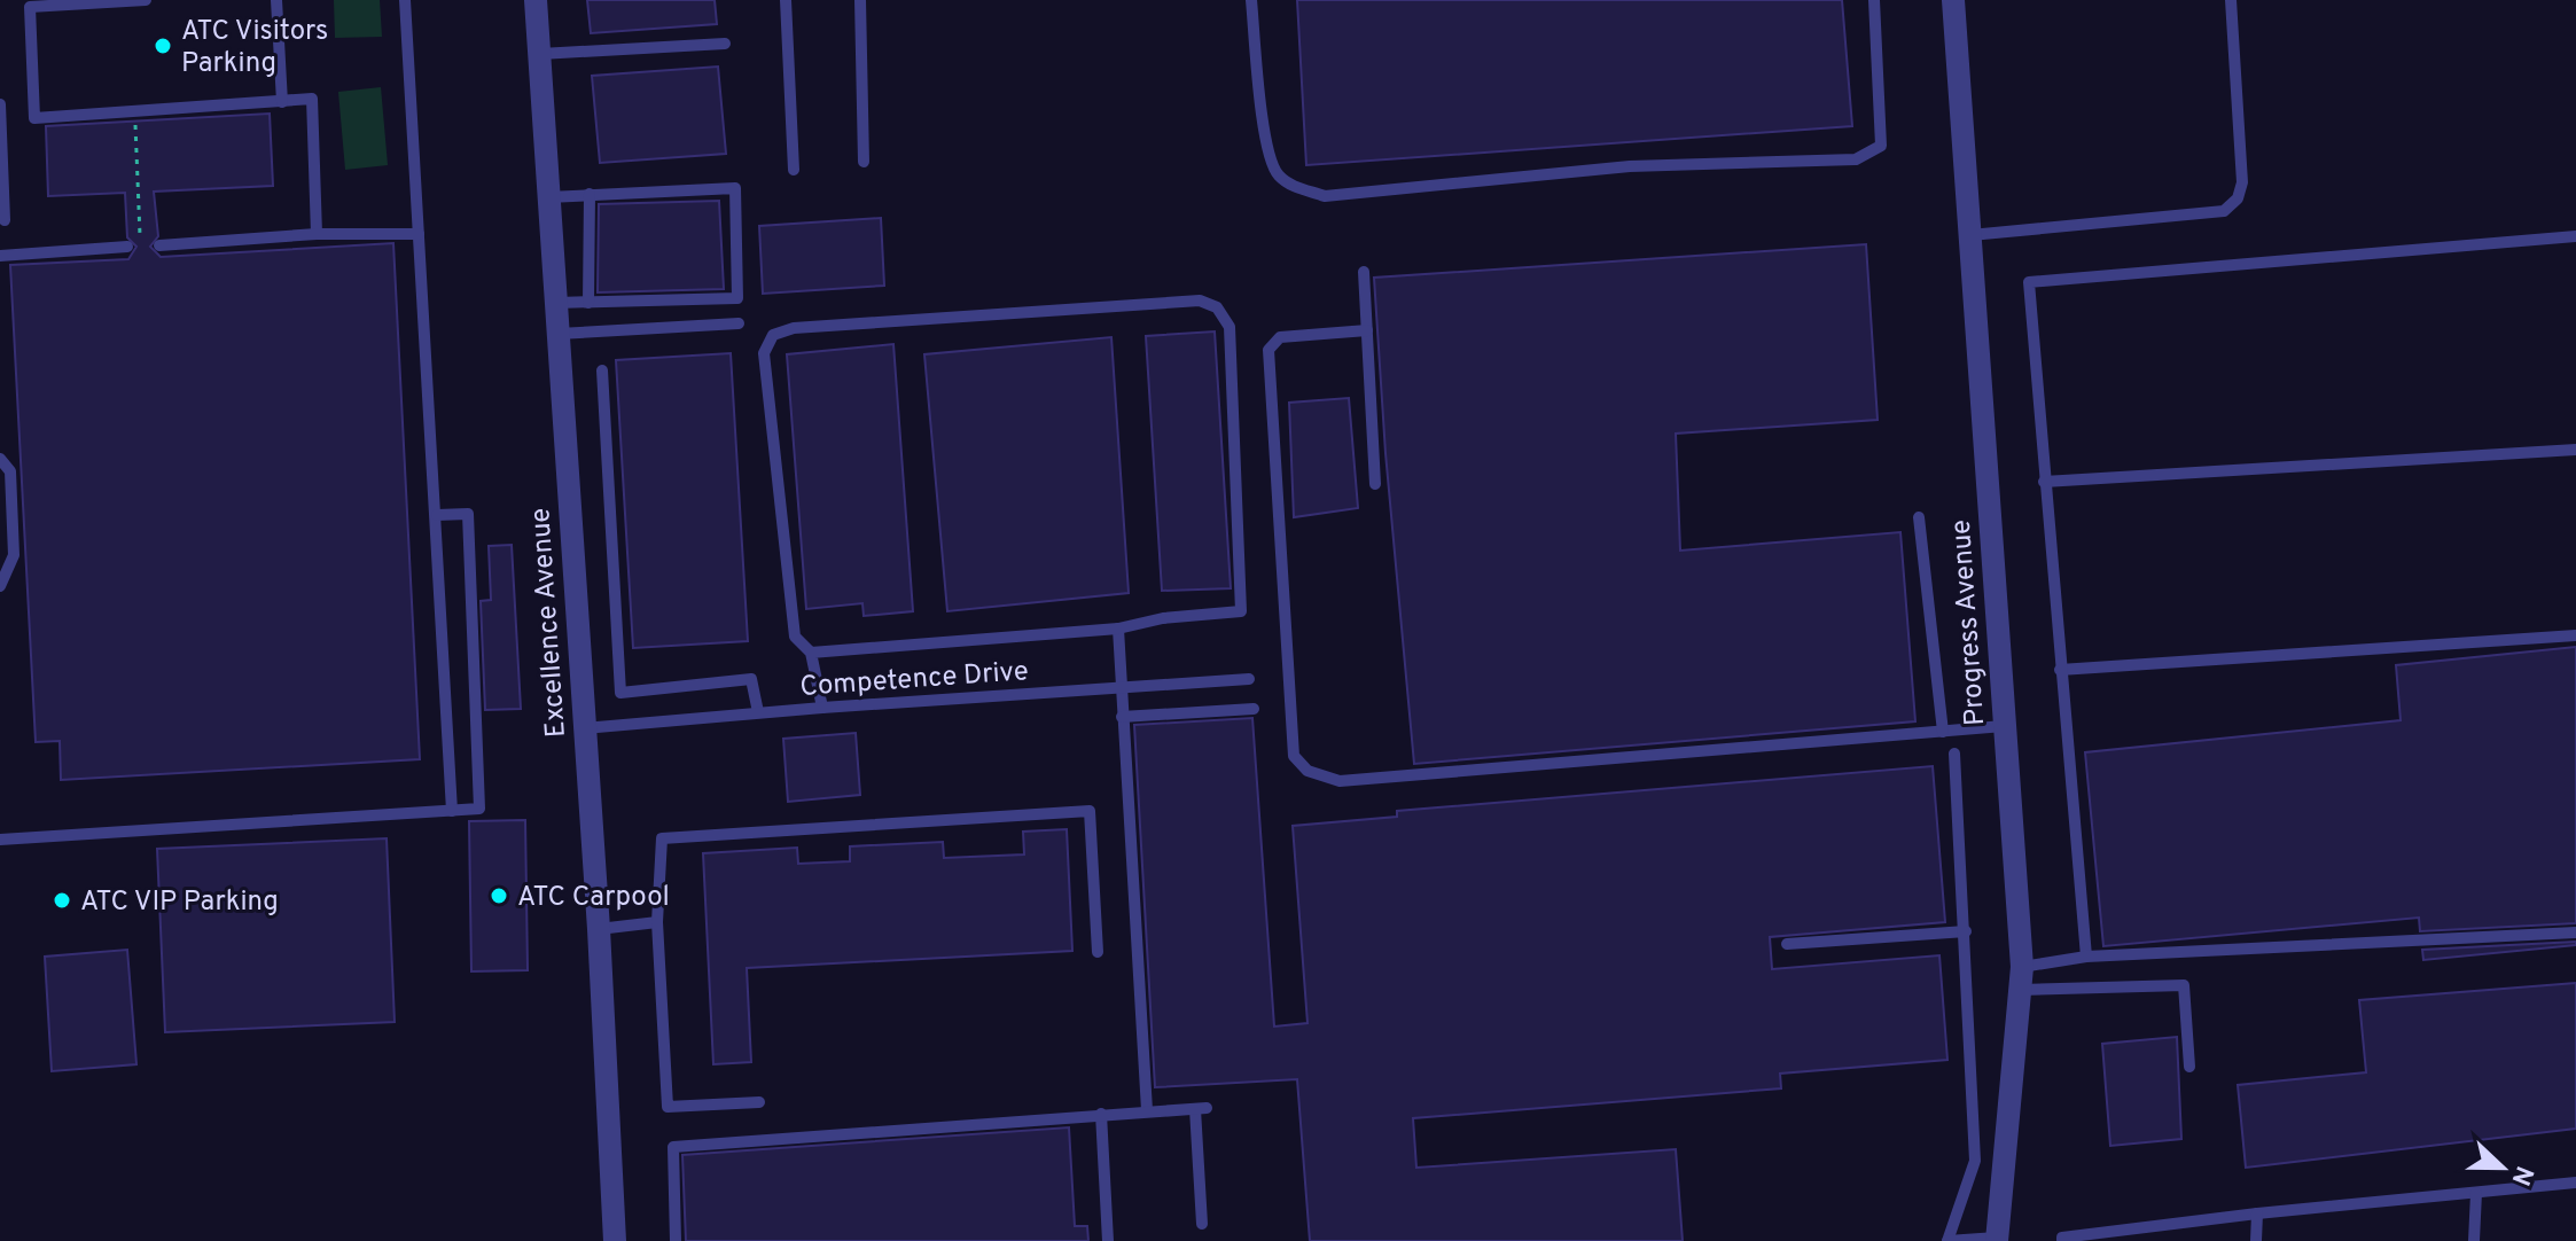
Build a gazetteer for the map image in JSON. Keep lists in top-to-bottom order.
{
  "streets": {
    "street": ["Excellence Avenue", "Progress Avenue"],
    "lane": ["Competence Drive"]
  },
  "crossings": [
    ["Excellence Avenue", "Competence Drive"]
  ],
  "places": ["ATC Visitors Parking", "ATC Carpool", "ATC VIP Parking"],
  "north": "right"
}
